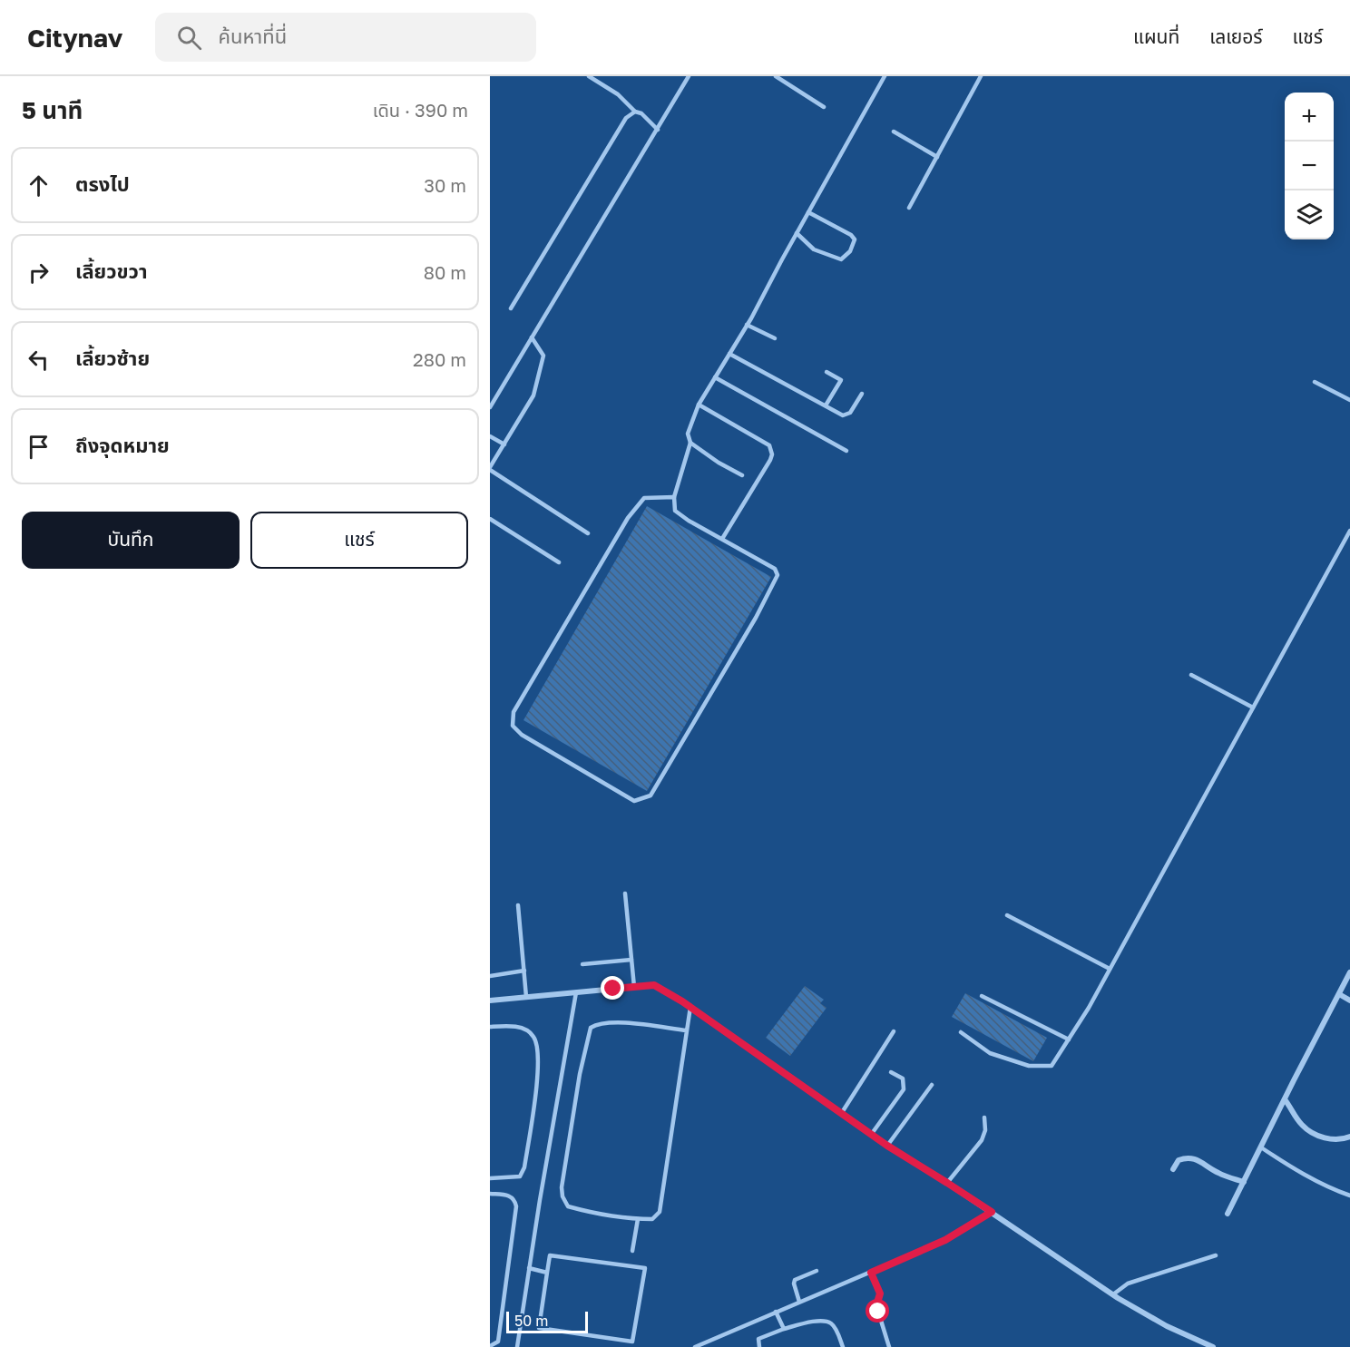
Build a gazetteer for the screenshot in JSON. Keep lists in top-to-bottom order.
{
  "scale_bar": "50 m",
  "page": {
    "header": "Citynav",
    "search": "ค้นหาที่นี่",
    "nav": ["แผนที่", "เลเยอร์", "แชร์"],
    "heading": ["5 นาที", "เดิน · 390 m"],
    "map_buttons": ["+", "−"],
    "list": [
      ["ตรงไป", "30 m"],
      ["เลี้ยวขวา", "80 m"],
      ["เลี้ยวซ้าย", "280 m"],
      "ถึงจุดหมาย"
    ],
    "buttons": ["บันทึก", "แชร์"],
    "scale": "50 m"
  }
}
